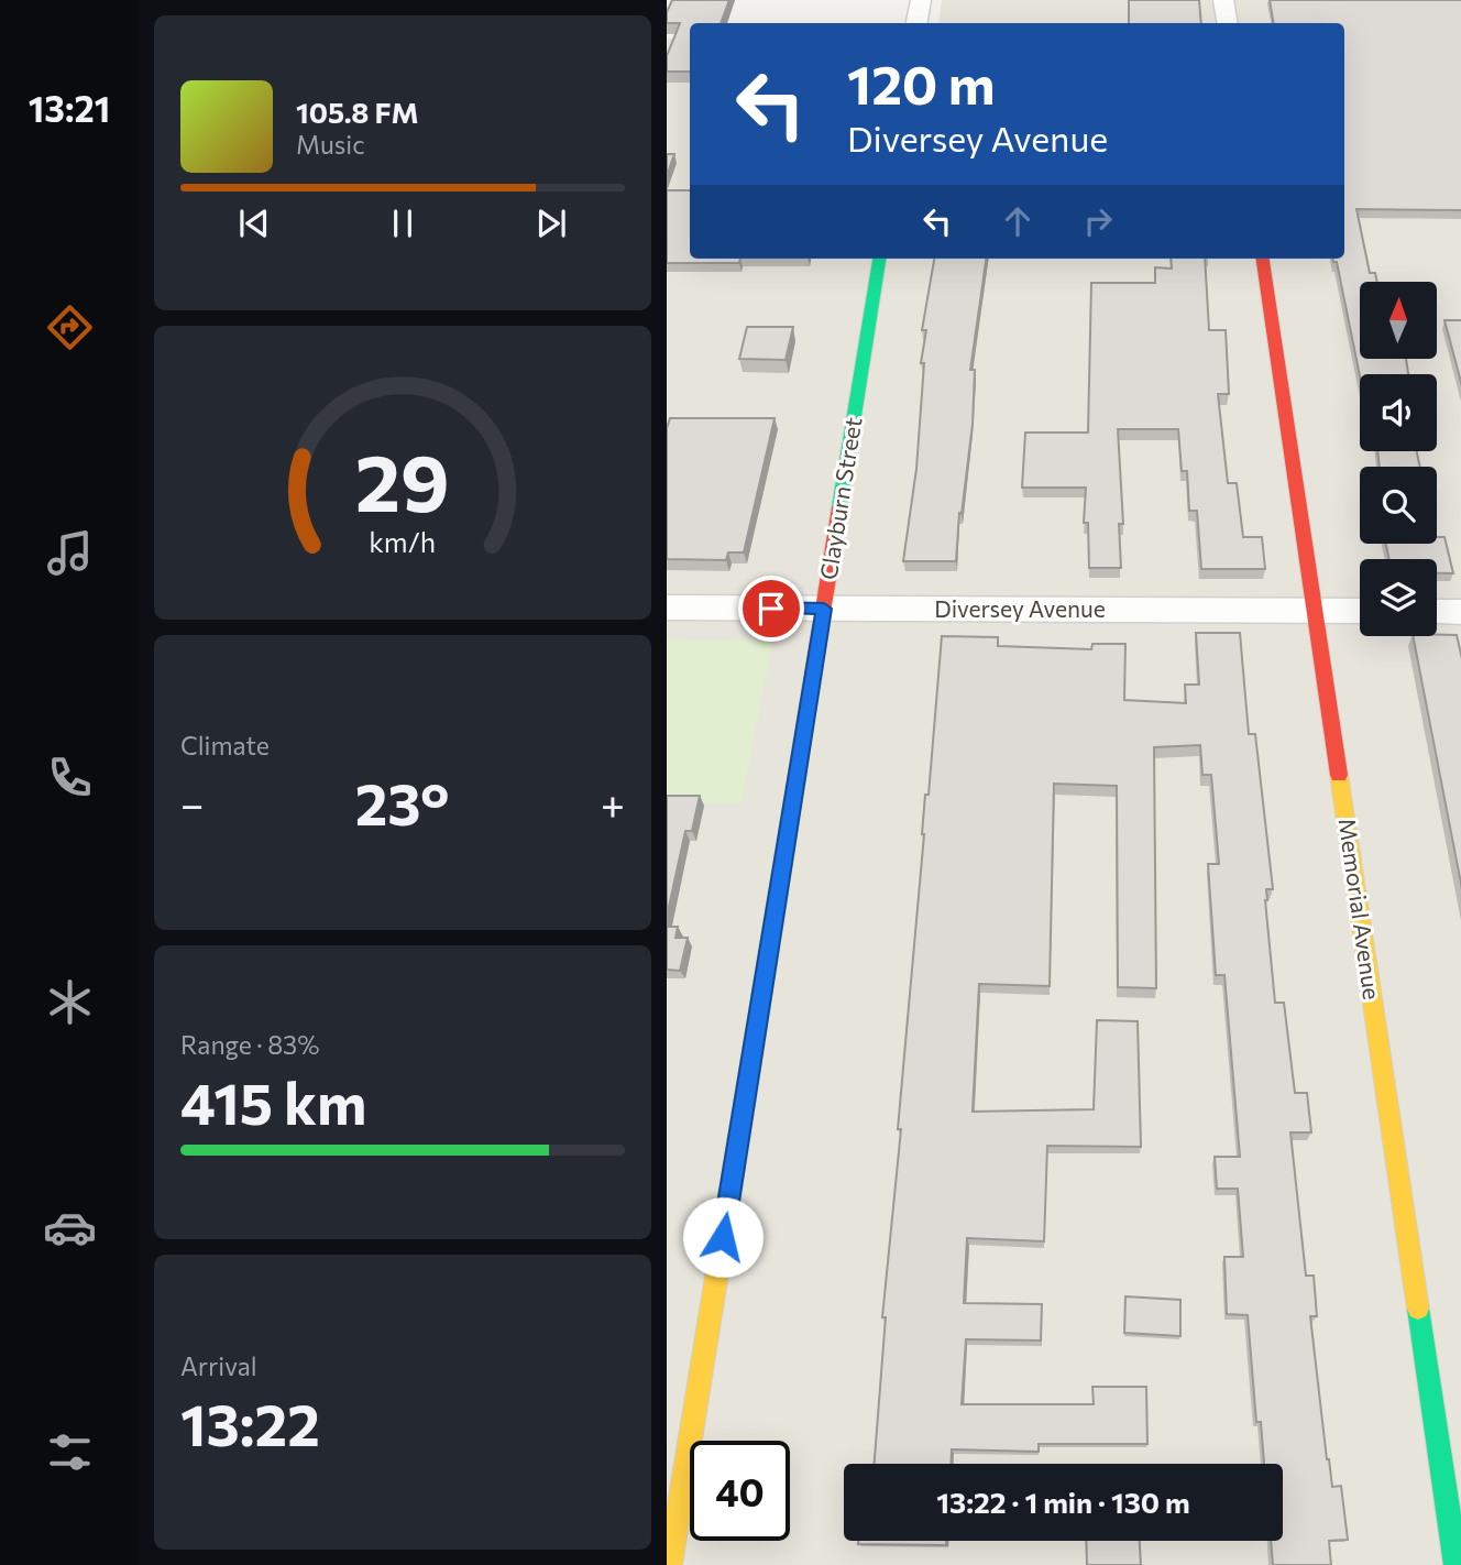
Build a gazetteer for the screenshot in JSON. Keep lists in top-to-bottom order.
{
  "streets": {
    "street": ["Clayburn Street", "Diversey Avenue", "Memorial Avenue"]
  },
  "crossings": [
    ["Clayburn Street", "Diversey Avenue"],
    ["Diversey Avenue", "Memorial Avenue"]
  ],
  "north": "top",
  "page": {
    "tabs": "13:21",
    "turn": ["120 m", "Diversey Avenue"],
    "song": ["105.8 FM", "Music"],
    "tile": [
      "Climate",
      ["Range · 83%", "415 km"],
      ["Arrival", "13:22"]
    ],
    "heat": ["−", "23°", "+"],
    "limit": "40",
    "trip": "13:22 · 1 min · 130 m",
    "gauge": ["29", "km/h"]
  }
}
